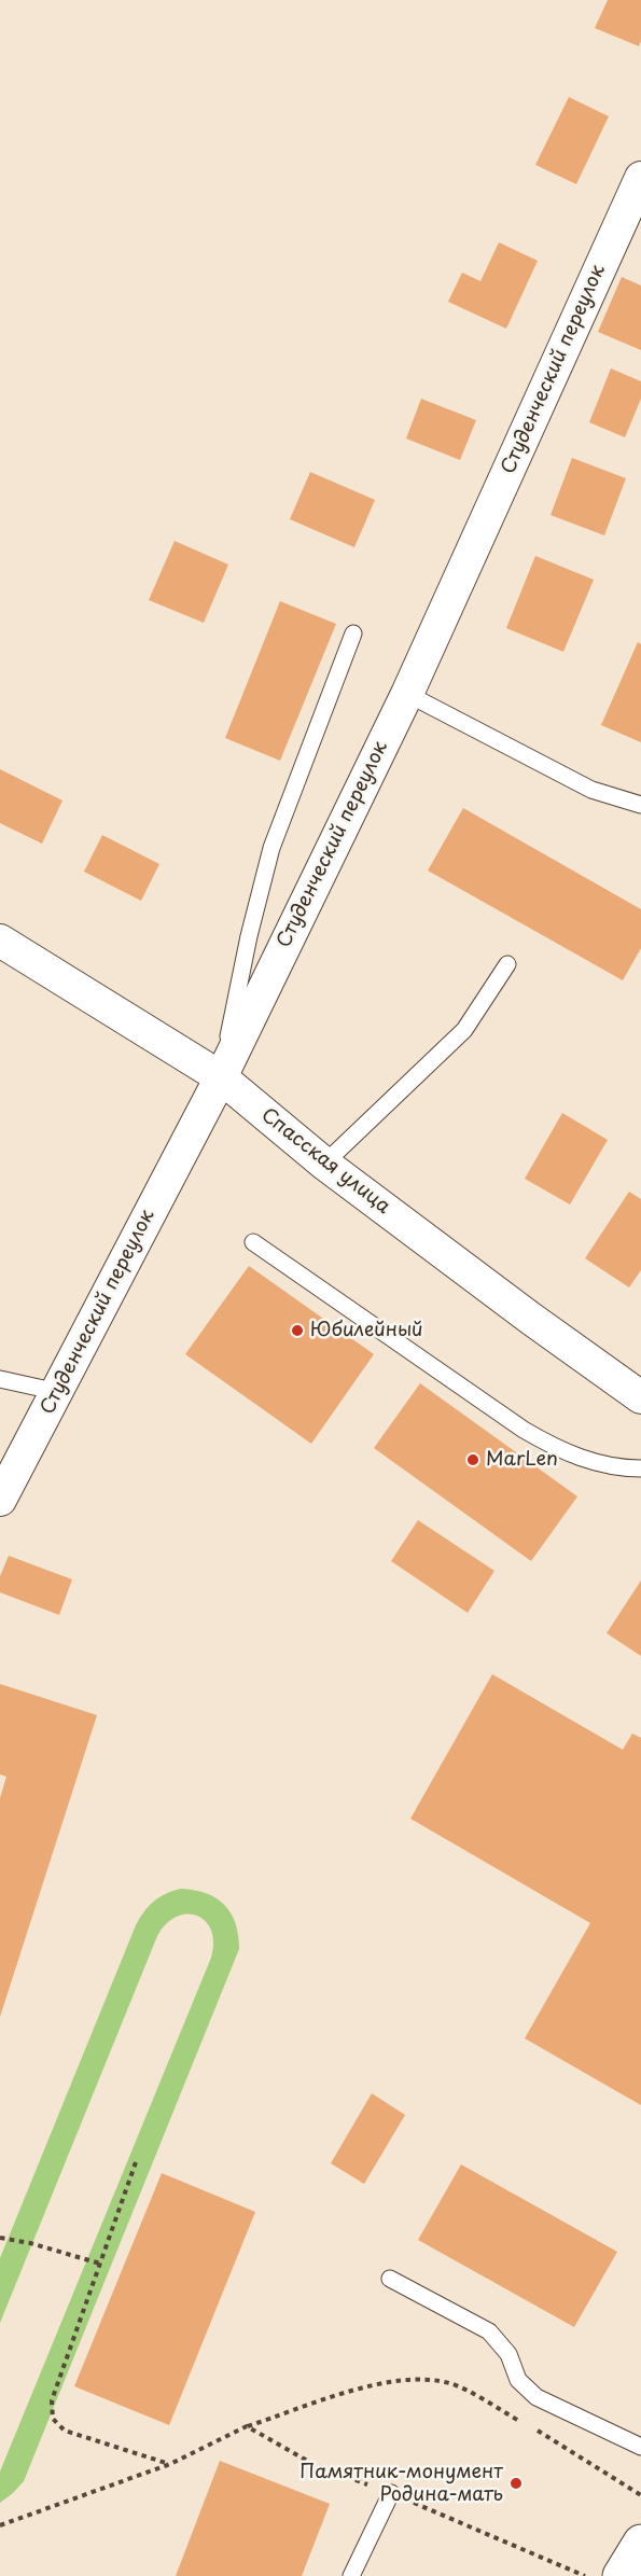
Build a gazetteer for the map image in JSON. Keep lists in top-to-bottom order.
{
  "streets": {
    "street": ["Студенческий переулок", "Спасская улица"]
  },
  "crossings": [
    ["Студенческий переулок", "Спасская улица"]
  ],
  "places": ["Юбилейный", "MarLen", "Памятник-монумент Родина-мать"]
}
